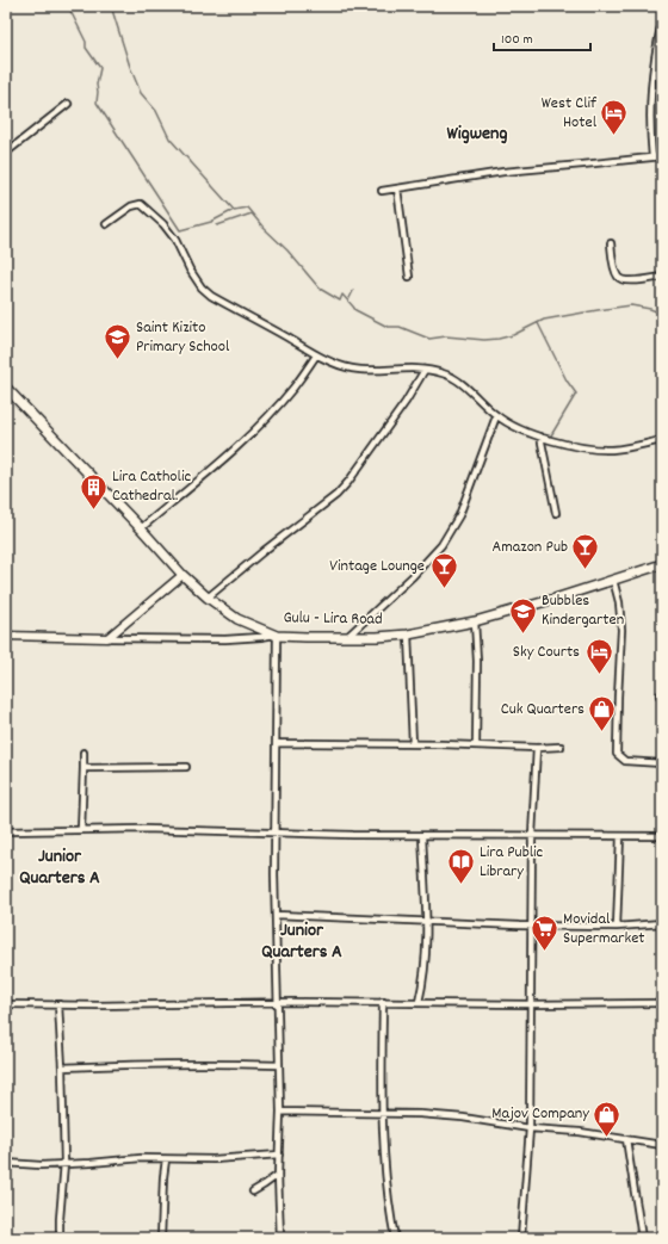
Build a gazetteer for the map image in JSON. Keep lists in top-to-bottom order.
{
  "streets": {
    "main road": ["Gulu - Lira Road"]
  },
  "districts": ["Wigweng", "Junior Quarters A", "Junior Quarters A"],
  "places": {
    "hotel": ["West Clif Hotel", "Sky Courts"],
    "school or university": ["Saint Kizito Primary School", "Bubbles Kindergarten"],
    "building": ["Lira Catholic Cathedral."],
    "bar": ["Amazon Pub", "Vintage Lounge"],
    "shop": ["Cuk Quarters", "Majov Company"],
    "library": ["Lira Public Library"],
    "supermarket": ["Movidal Supermarket"]
  },
  "scale_bar": "100 m"
}
